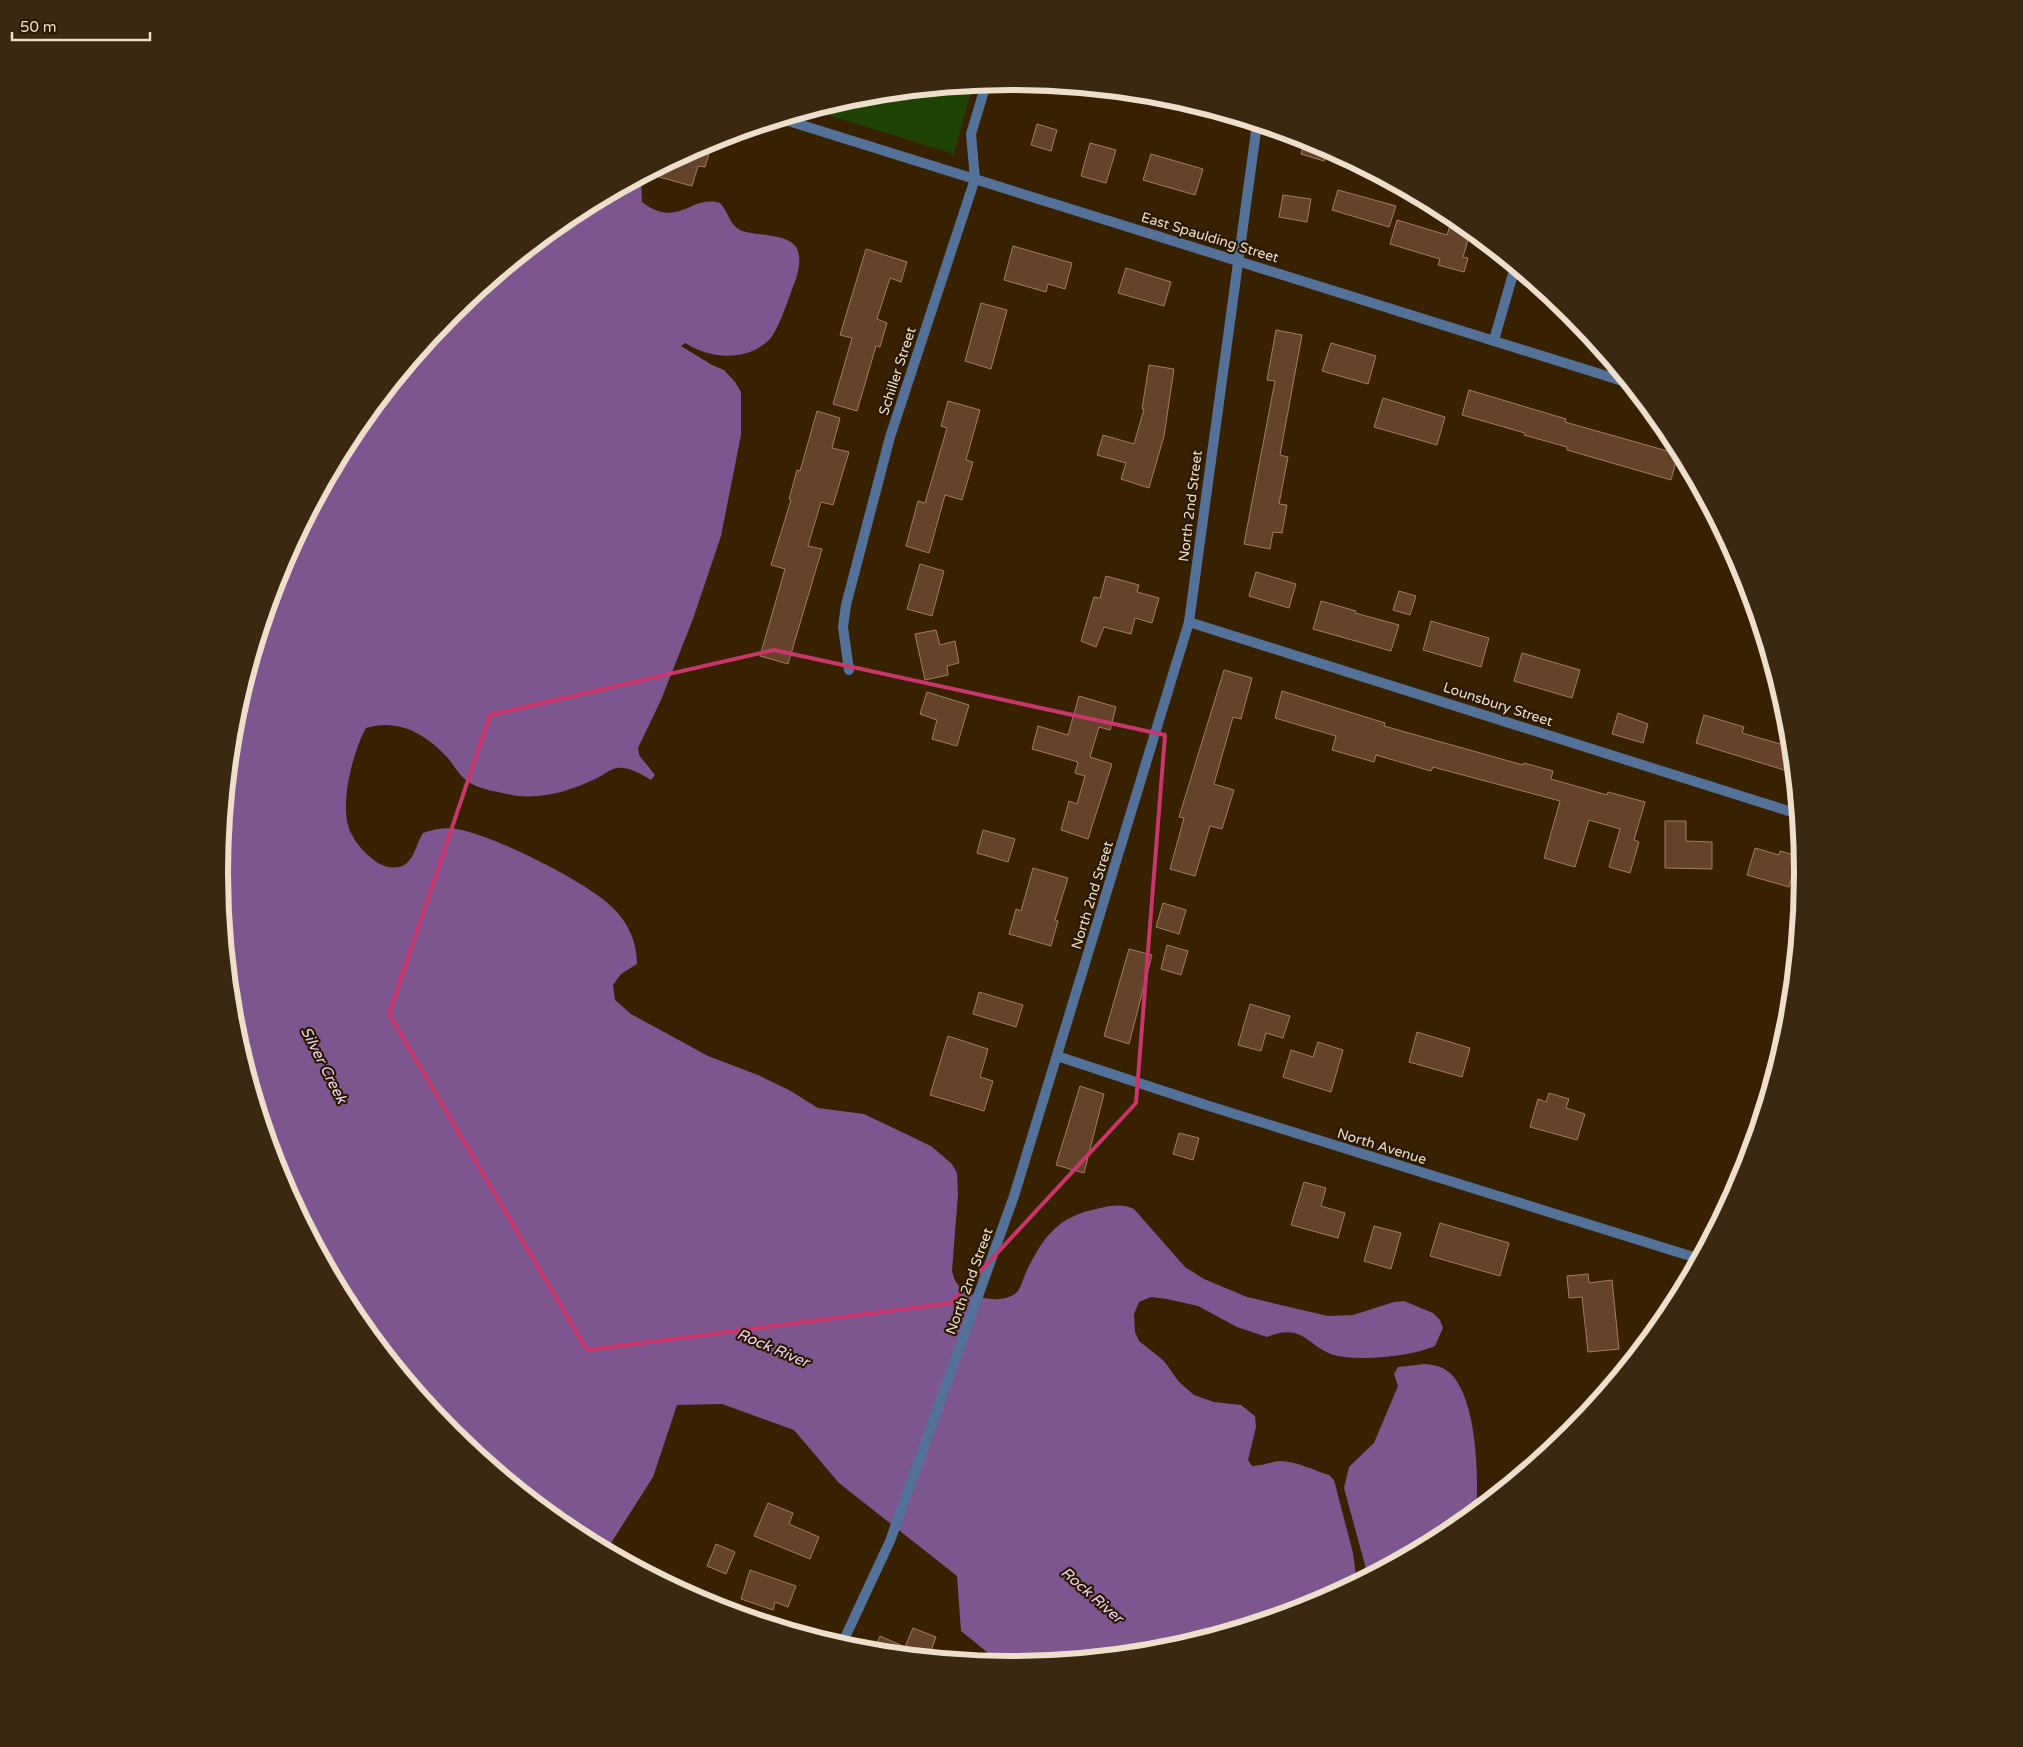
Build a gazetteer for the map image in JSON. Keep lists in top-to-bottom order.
{
  "streets": {
    "street": [
      "East Spaulding Street",
      "Schiller Street",
      "North 2nd Street",
      "Lounsbury Street",
      "North Avenue"
    ]
  },
  "crossings": [
    ["East Spaulding Street", "Schiller Street"],
    ["East Spaulding Street", "North 2nd Street"],
    ["North 2nd Street", "Lounsbury Street"],
    ["North 2nd Street", "North Avenue"]
  ],
  "water": ["Silver Creek", "Rock River"],
  "scale_bar": "50 m"
}
